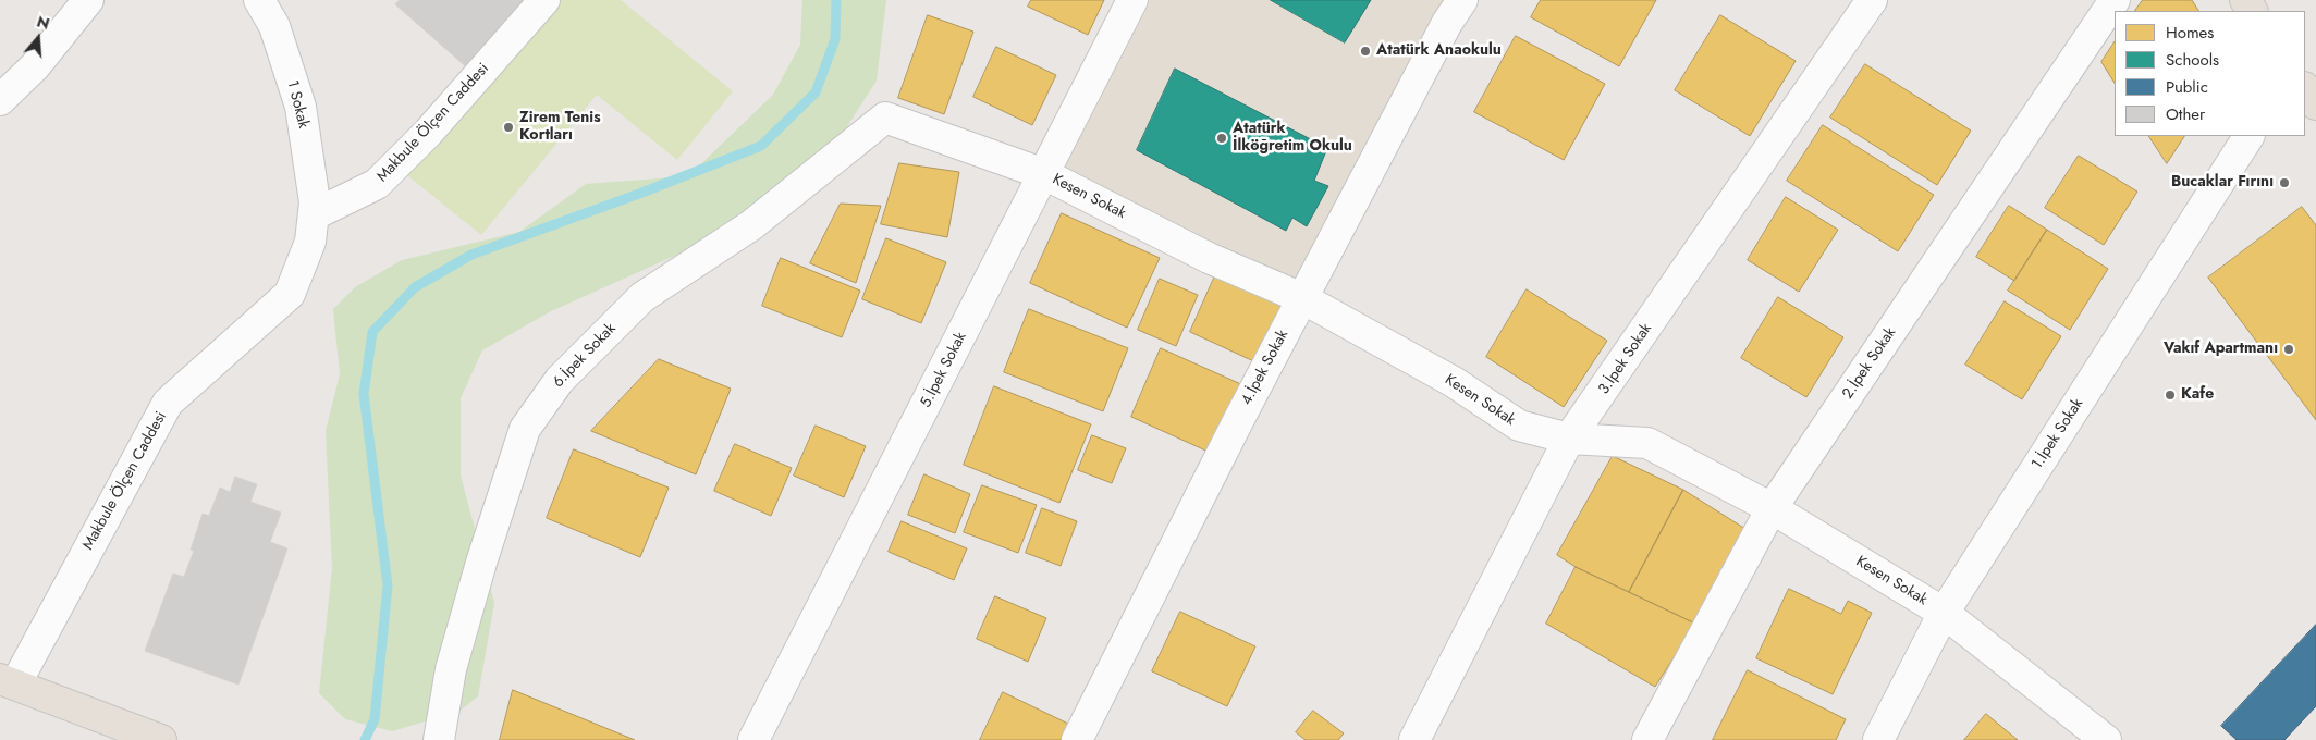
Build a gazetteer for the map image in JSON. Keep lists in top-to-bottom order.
{
  "streets": {
    "street": [
      "1 Sokak",
      "Makbule Ölçen Caddesi",
      "Kesen Sokak",
      "6.İpek Sokak",
      "3.İpek Sokak",
      "2.İpek Sokak",
      "4.İpek Sokak",
      "5.İpek Sokak",
      "1.İpek Sokak"
    ]
  },
  "crossings": [
    ["1 Sokak", "Makbule Ölçen Caddesi"],
    ["Kesen Sokak", "6.İpek Sokak"],
    ["Kesen Sokak", "3.İpek Sokak"],
    ["Kesen Sokak", "2.İpek Sokak"],
    ["Kesen Sokak", "4.İpek Sokak"],
    ["Kesen Sokak", "5.İpek Sokak"],
    ["Kesen Sokak", "1.İpek Sokak"]
  ],
  "places": [
    "Atatürk Anaokulu",
    "Zirem Tenis Kortları",
    "Atatürk İlköğretim Okulu",
    "Bucaklar Fırını",
    "Vakıf Apartmanı",
    "Kafe"
  ],
  "legend": [
    "Homes",
    "Schools",
    "Public",
    "Other"
  ],
  "north": "top"
}
